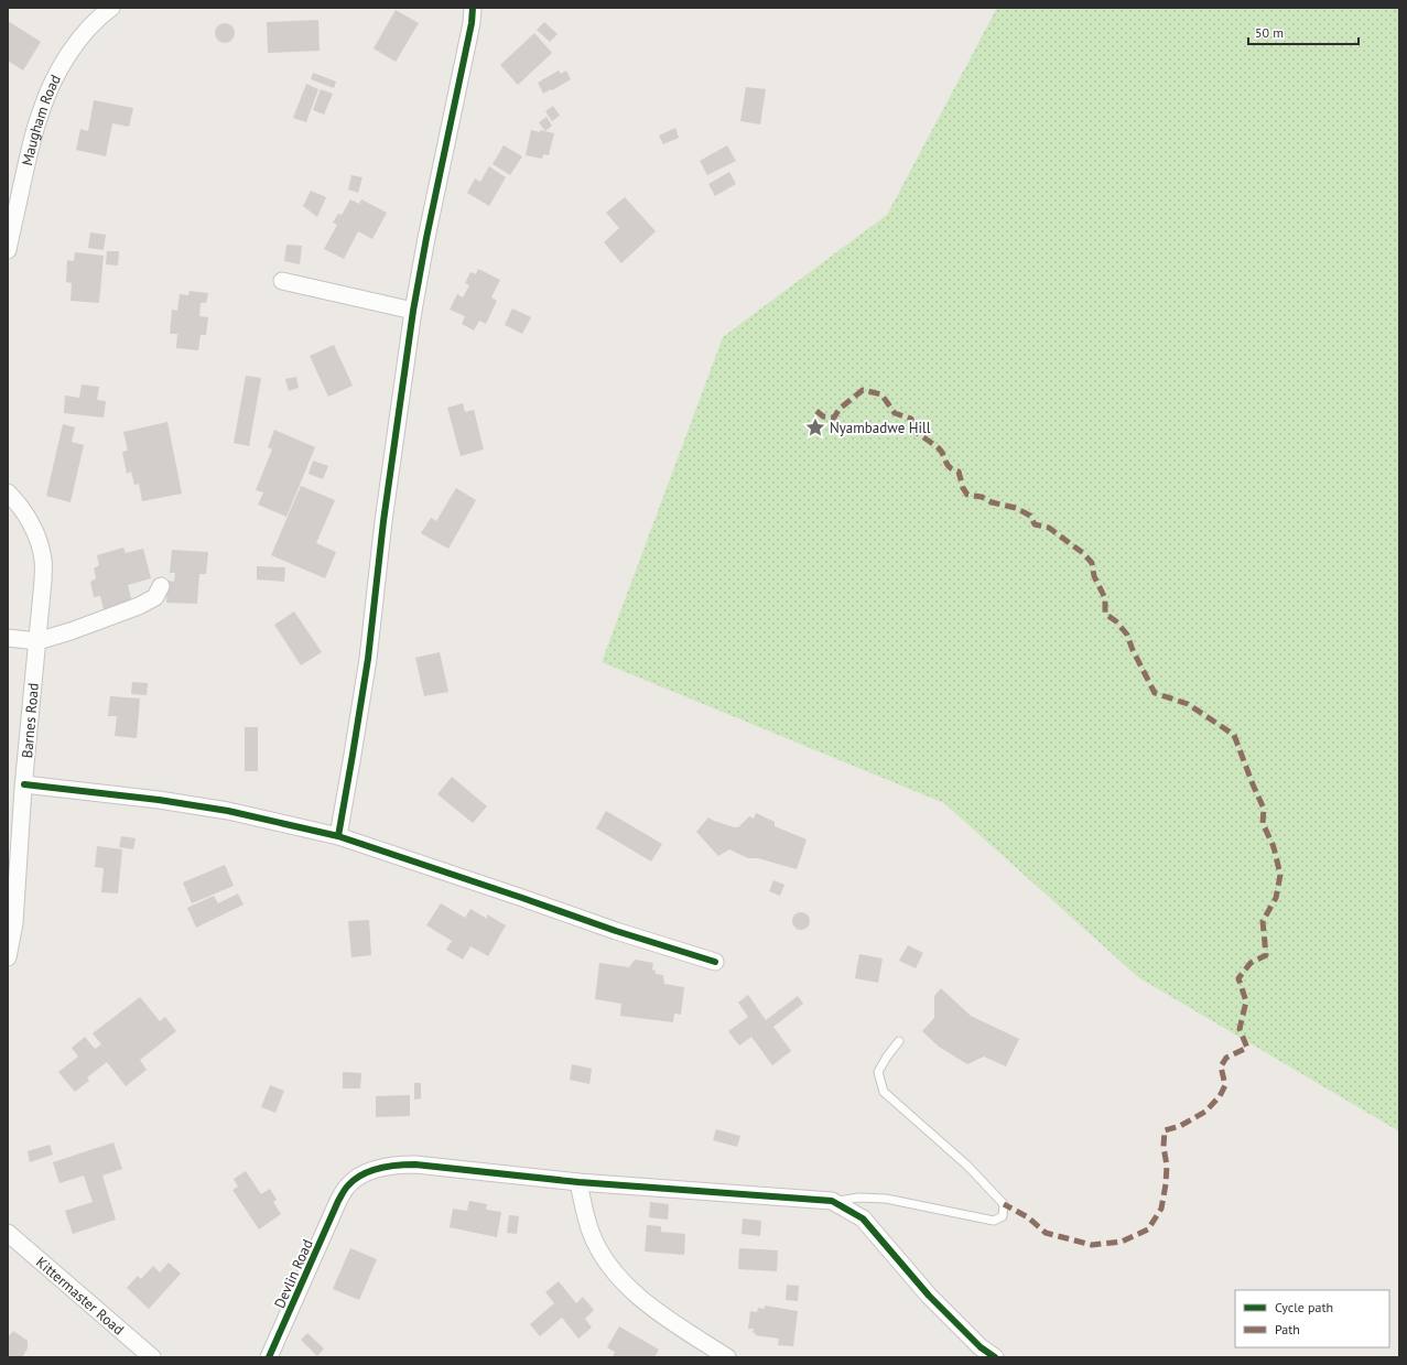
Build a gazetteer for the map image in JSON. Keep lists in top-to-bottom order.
{
  "streets": {
    "street": [
      "Maugham Road",
      "Barnes Road",
      "Devlin Road",
      "Kittermaster Road"
    ]
  },
  "places": {
    "place": ["Nyambadwe Hill"]
  },
  "legend": ["Cycle path", "Path"],
  "scale_bar": "50 m"
}
